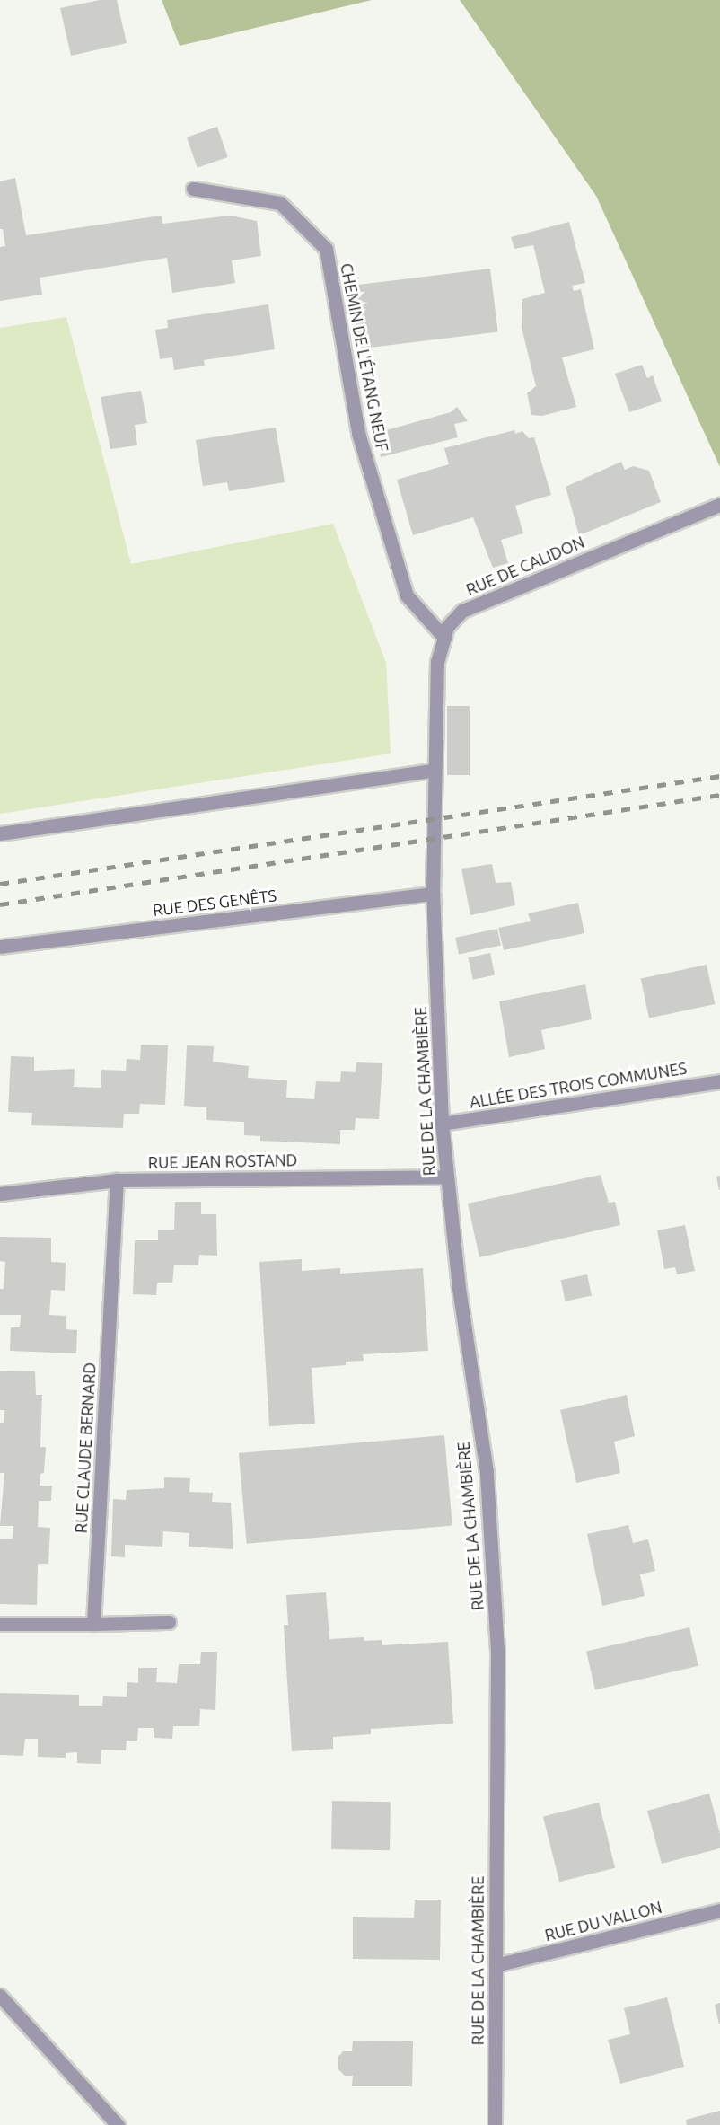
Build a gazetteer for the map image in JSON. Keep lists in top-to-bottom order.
{
  "streets": {
    "street": [
      "CHEMIN DE L'ÉTANG NEUF",
      "RUE DE CALIDON",
      "RUE DES GENÊTS",
      "ALLÉE DES TROIS COMMUNES",
      "RUE DE LA CHAMBIÈRE",
      "RUE JEAN ROSTAND",
      "RUE CLAUDE BERNARD",
      "RUE DU VALLON"
    ]
  },
  "crossings": [
    ["CHEMIN DE L'ÉTANG NEUF", "RUE DE CALIDON"],
    ["RUE DE CALIDON", "RUE DES GENÊTS"],
    ["RUE DE CALIDON", "RUE DE LA CHAMBIÈRE"],
    ["RUE DES GENÊTS", "RUE DE LA CHAMBIÈRE"],
    ["ALLÉE DES TROIS COMMUNES", "RUE DE LA CHAMBIÈRE"],
    ["RUE DE LA CHAMBIÈRE", "RUE JEAN ROSTAND"],
    ["RUE DE LA CHAMBIÈRE", "RUE DU VALLON"],
    ["RUE JEAN ROSTAND", "RUE CLAUDE BERNARD"]
  ]
}
